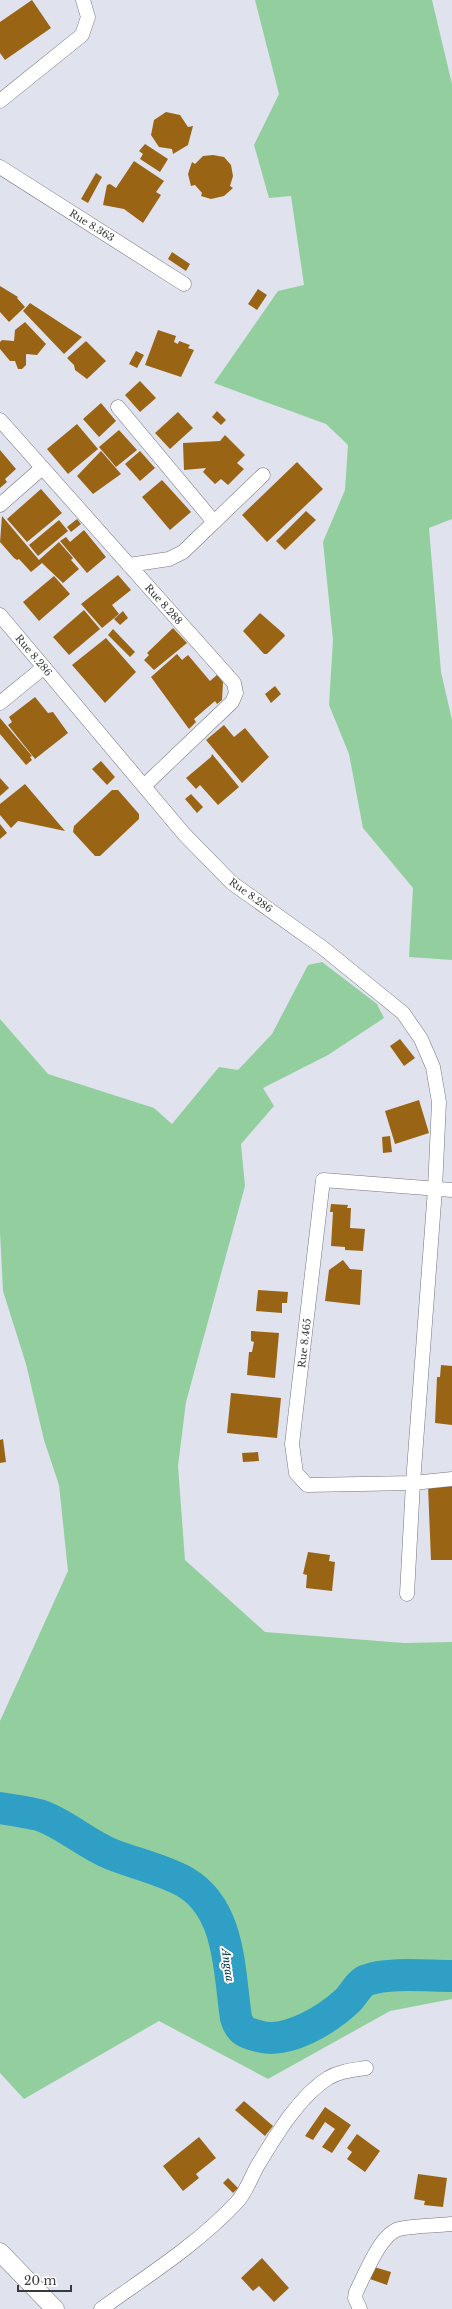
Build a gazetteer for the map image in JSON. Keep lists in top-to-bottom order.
{
  "streets": {
    "street": [
      "Rue 8.363",
      "Rue 8.288",
      "Rue 8.286",
      "Rue 8.465"
    ]
  },
  "crossings": [
    ["Rue 8.288", "Rue 8.286"],
    ["Rue 8.286", "Rue 8.465"]
  ],
  "water": ["Angaa"],
  "scale_bar": "20 m"
}
